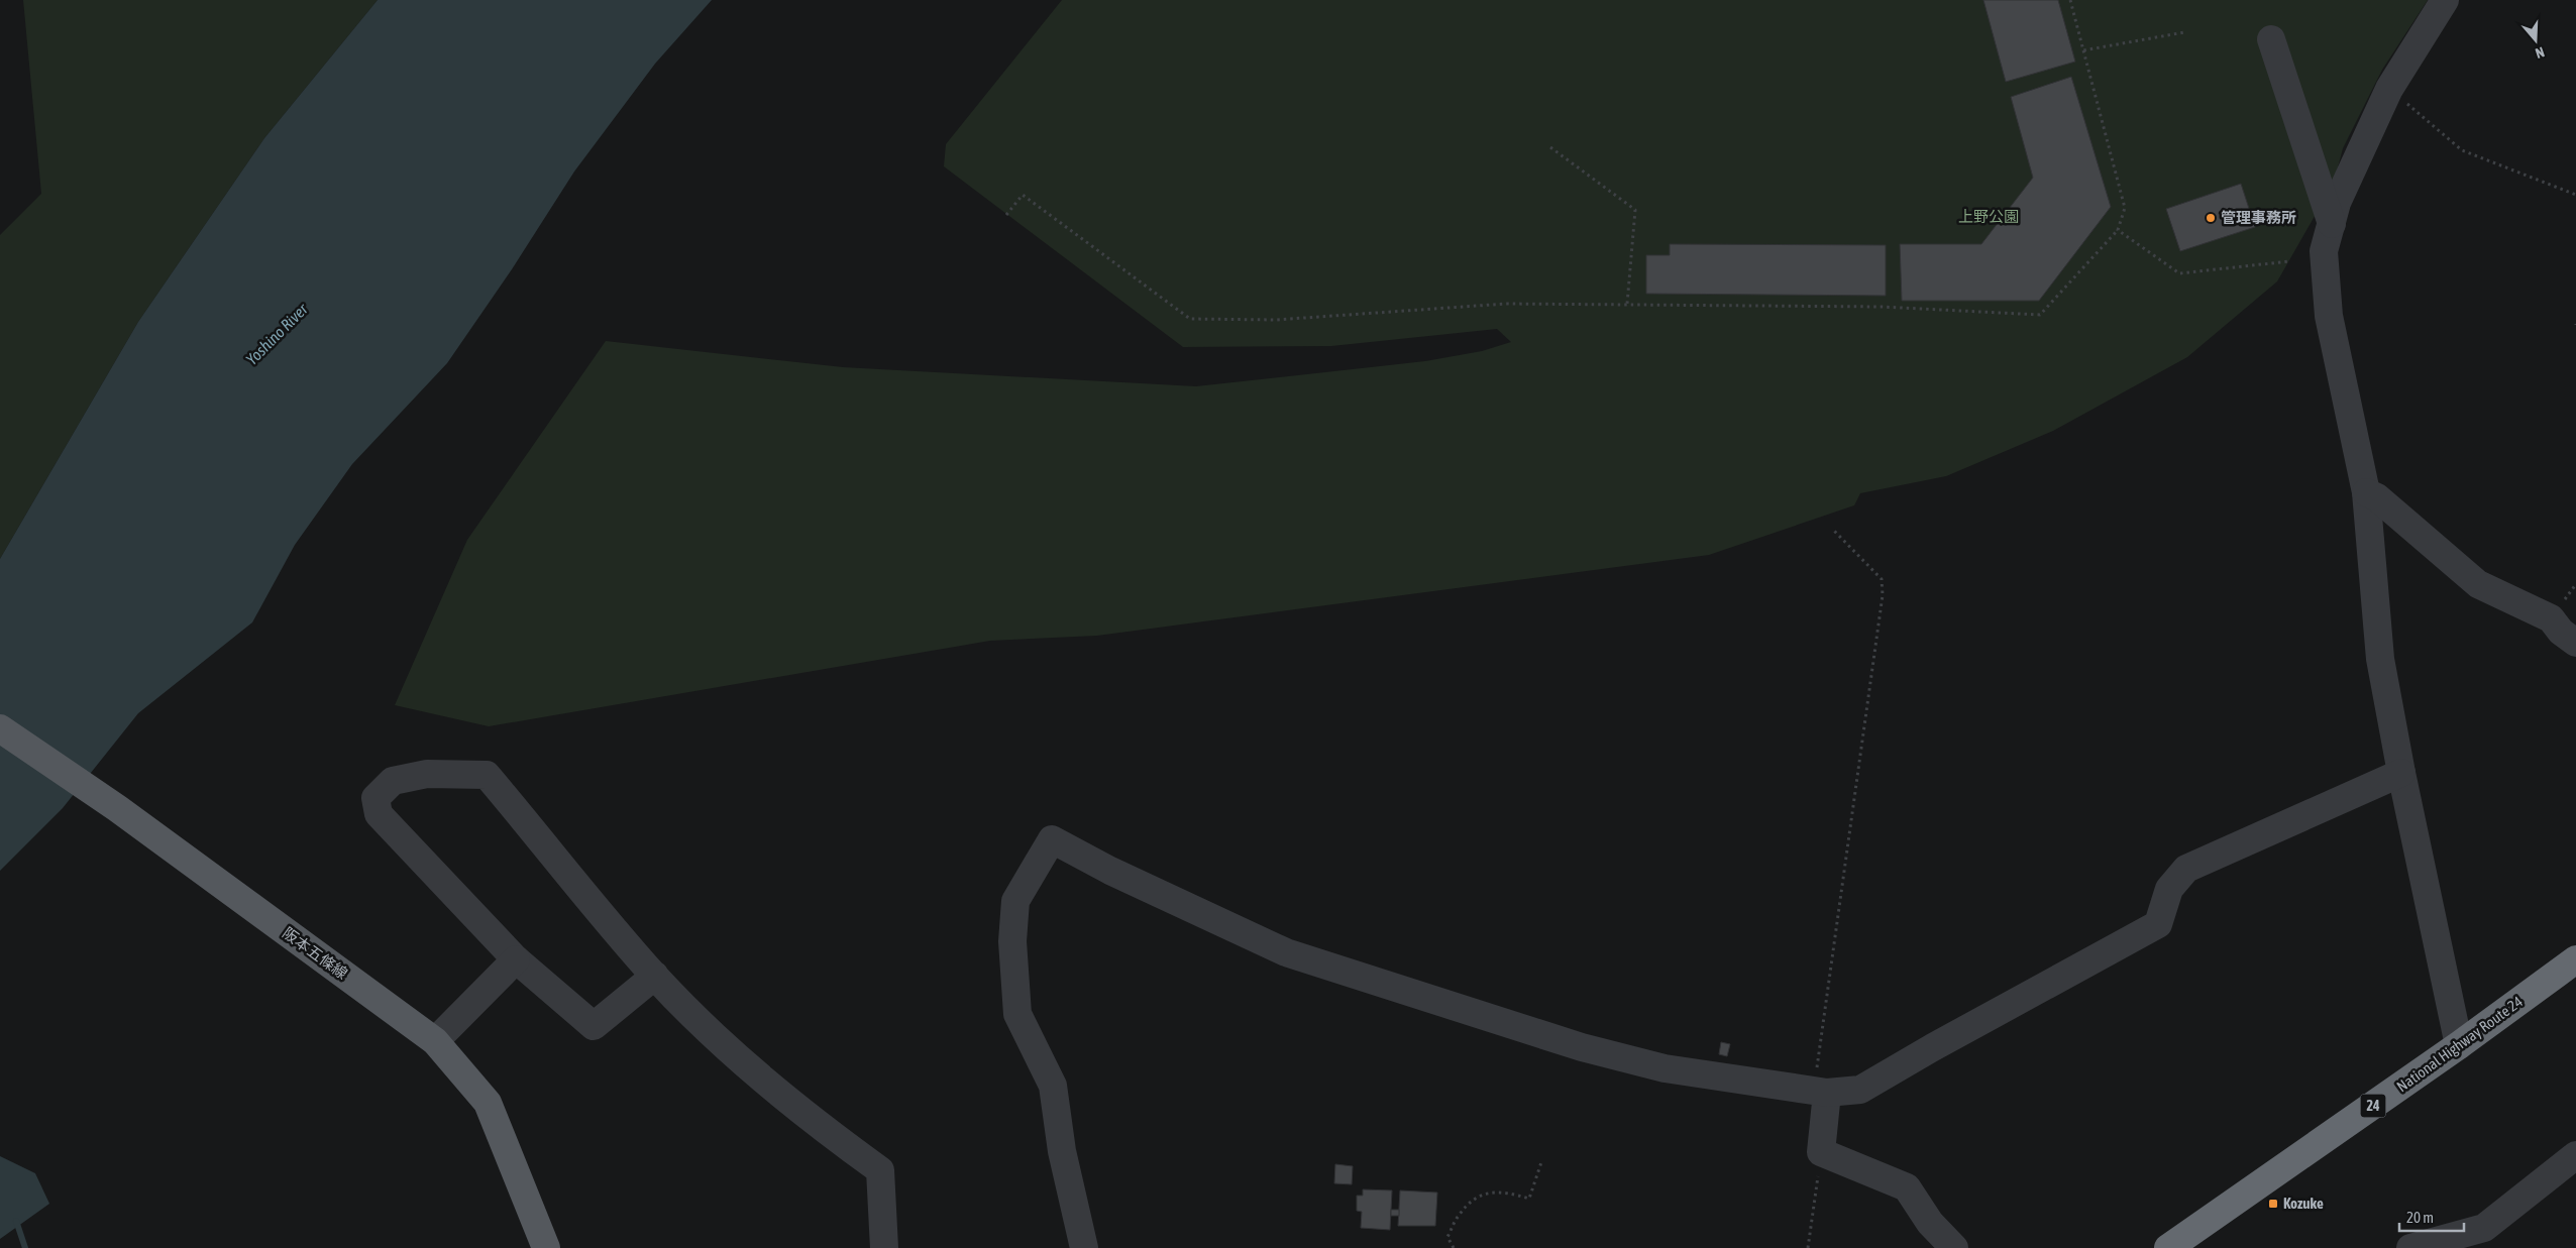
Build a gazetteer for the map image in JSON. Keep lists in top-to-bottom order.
{
  "streets": {
    "highway": ["National Highway Route 24", "24"],
    "main road": ["阪本五條線"]
  },
  "water": ["Yoshino River"],
  "parks": ["上野公園"],
  "places": {
    "other": ["管理事務所"],
    "transit": ["Kozuke"]
  },
  "scale_bar": "20 m",
  "north": "bottom"
}
